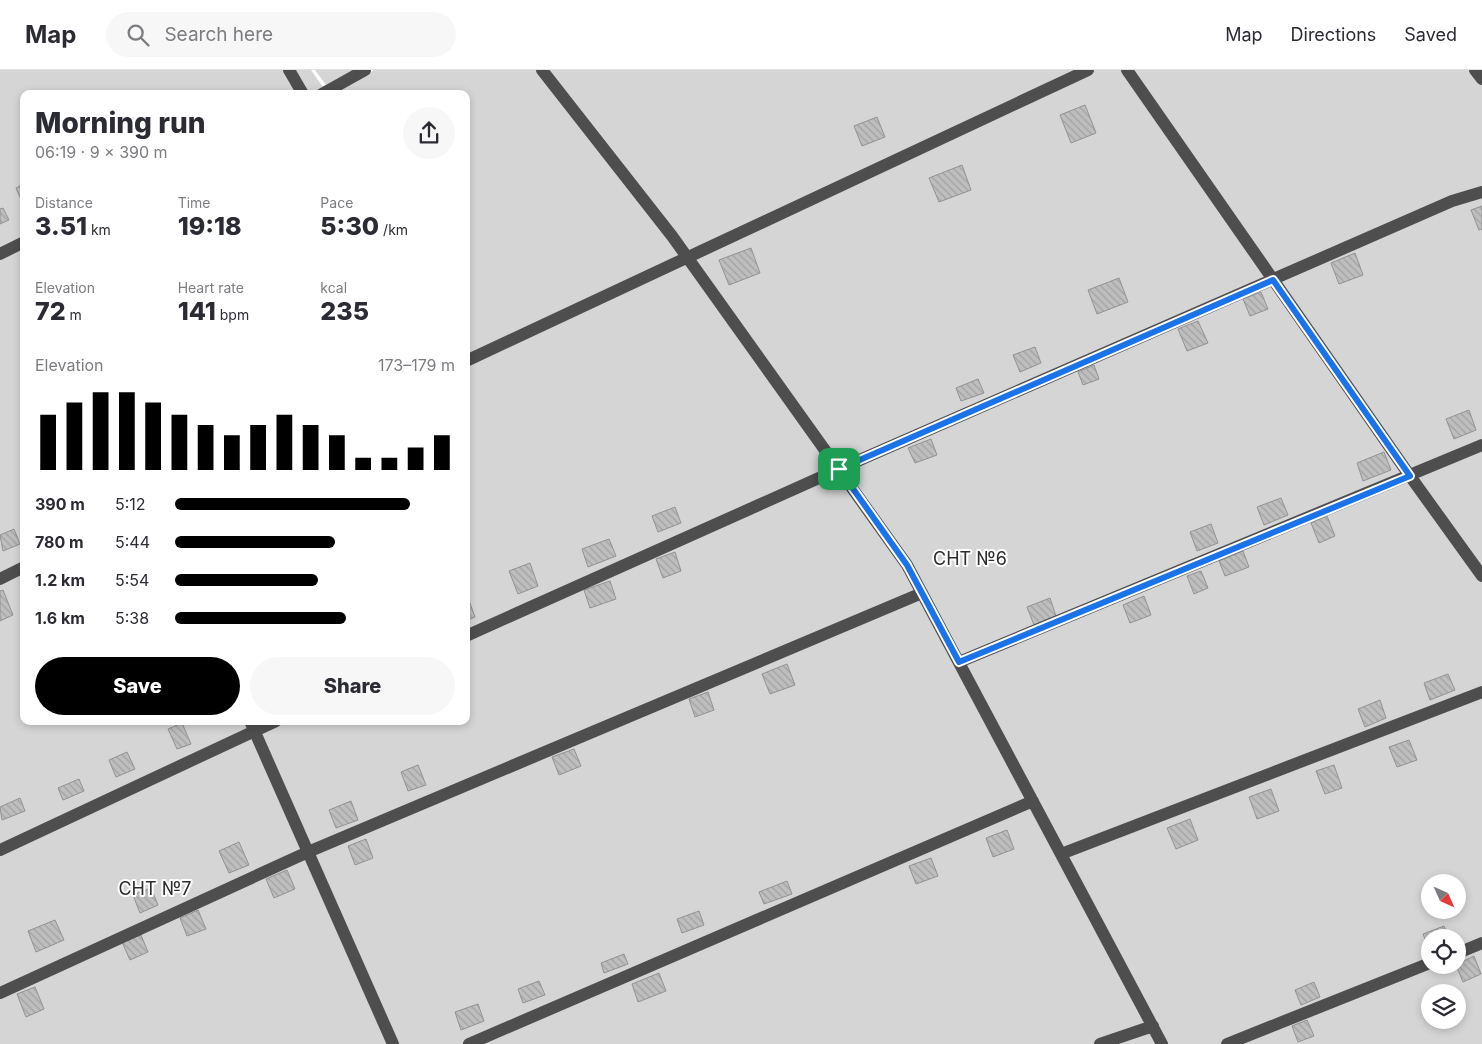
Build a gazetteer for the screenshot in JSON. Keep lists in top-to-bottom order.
{
  "parks": ["СНТ №6", "СНТ №7"],
  "north": "bottom right",
  "page": {
    "header": "Map",
    "search": "Search here",
    "nav": ["Map", "Directions", "Saved"],
    "heading": ["Morning run", "06:19 · 9 × 390 m"],
    "stats": [
      ["Distance", "3.51 km"],
      ["Time", "19:18"],
      ["Pace", "5:30 /km"],
      ["Elevation", "72 m"],
      ["Heart rate", "141 bpm"],
      ["kcal", "235"]
    ],
    "chart": ["Elevation", "173–179 m"],
    "list": [
      {
        "name": "390 m",
        "note": "5:12"
      },
      {
        "name": "780 m",
        "note": "5:44"
      },
      {
        "name": "1.2 km",
        "note": "5:54"
      },
      {
        "name": "1.6 km",
        "note": "5:38"
      }
    ],
    "buttons": ["Save", "Share"]
  }
}
